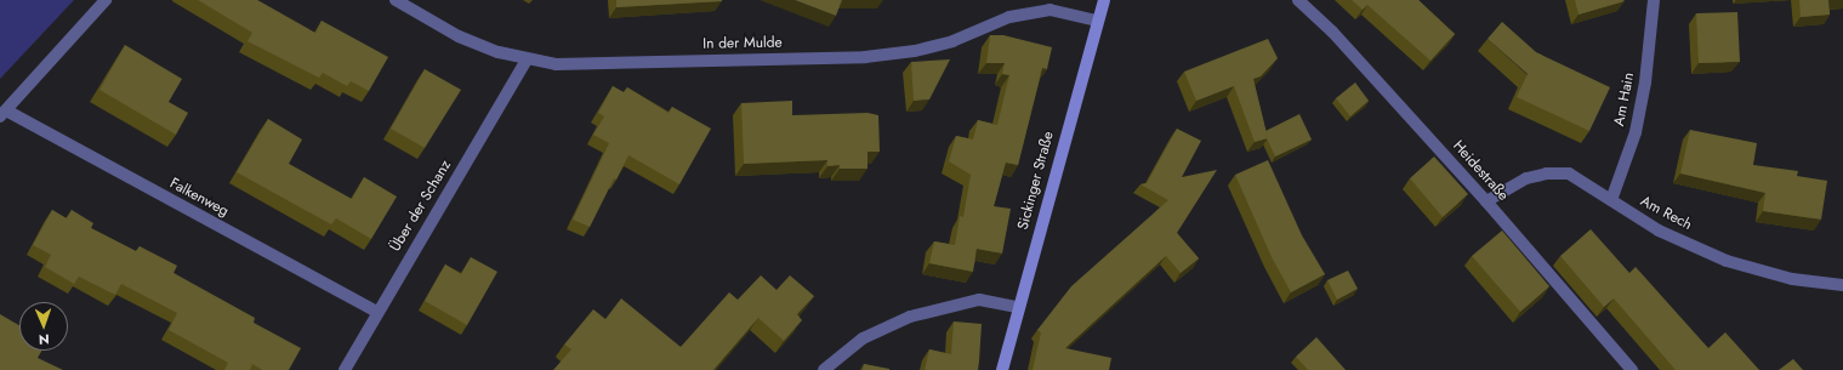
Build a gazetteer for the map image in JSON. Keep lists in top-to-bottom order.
{
  "streets": {
    "street": [
      "In der Mulde",
      "Am Hain",
      "Heidestraße",
      "Sickinger Straße",
      "Falkenweg",
      "Über der Schanz",
      "Am Rech"
    ]
  },
  "crossings": [
    ["In der Mulde", "Sickinger Straße"],
    ["In der Mulde", "Über der Schanz"],
    ["Am Hain", "Am Rech"],
    ["Heidestraße", "Am Rech"],
    ["Falkenweg", "Über der Schanz"]
  ],
  "north": "bottom"
}
